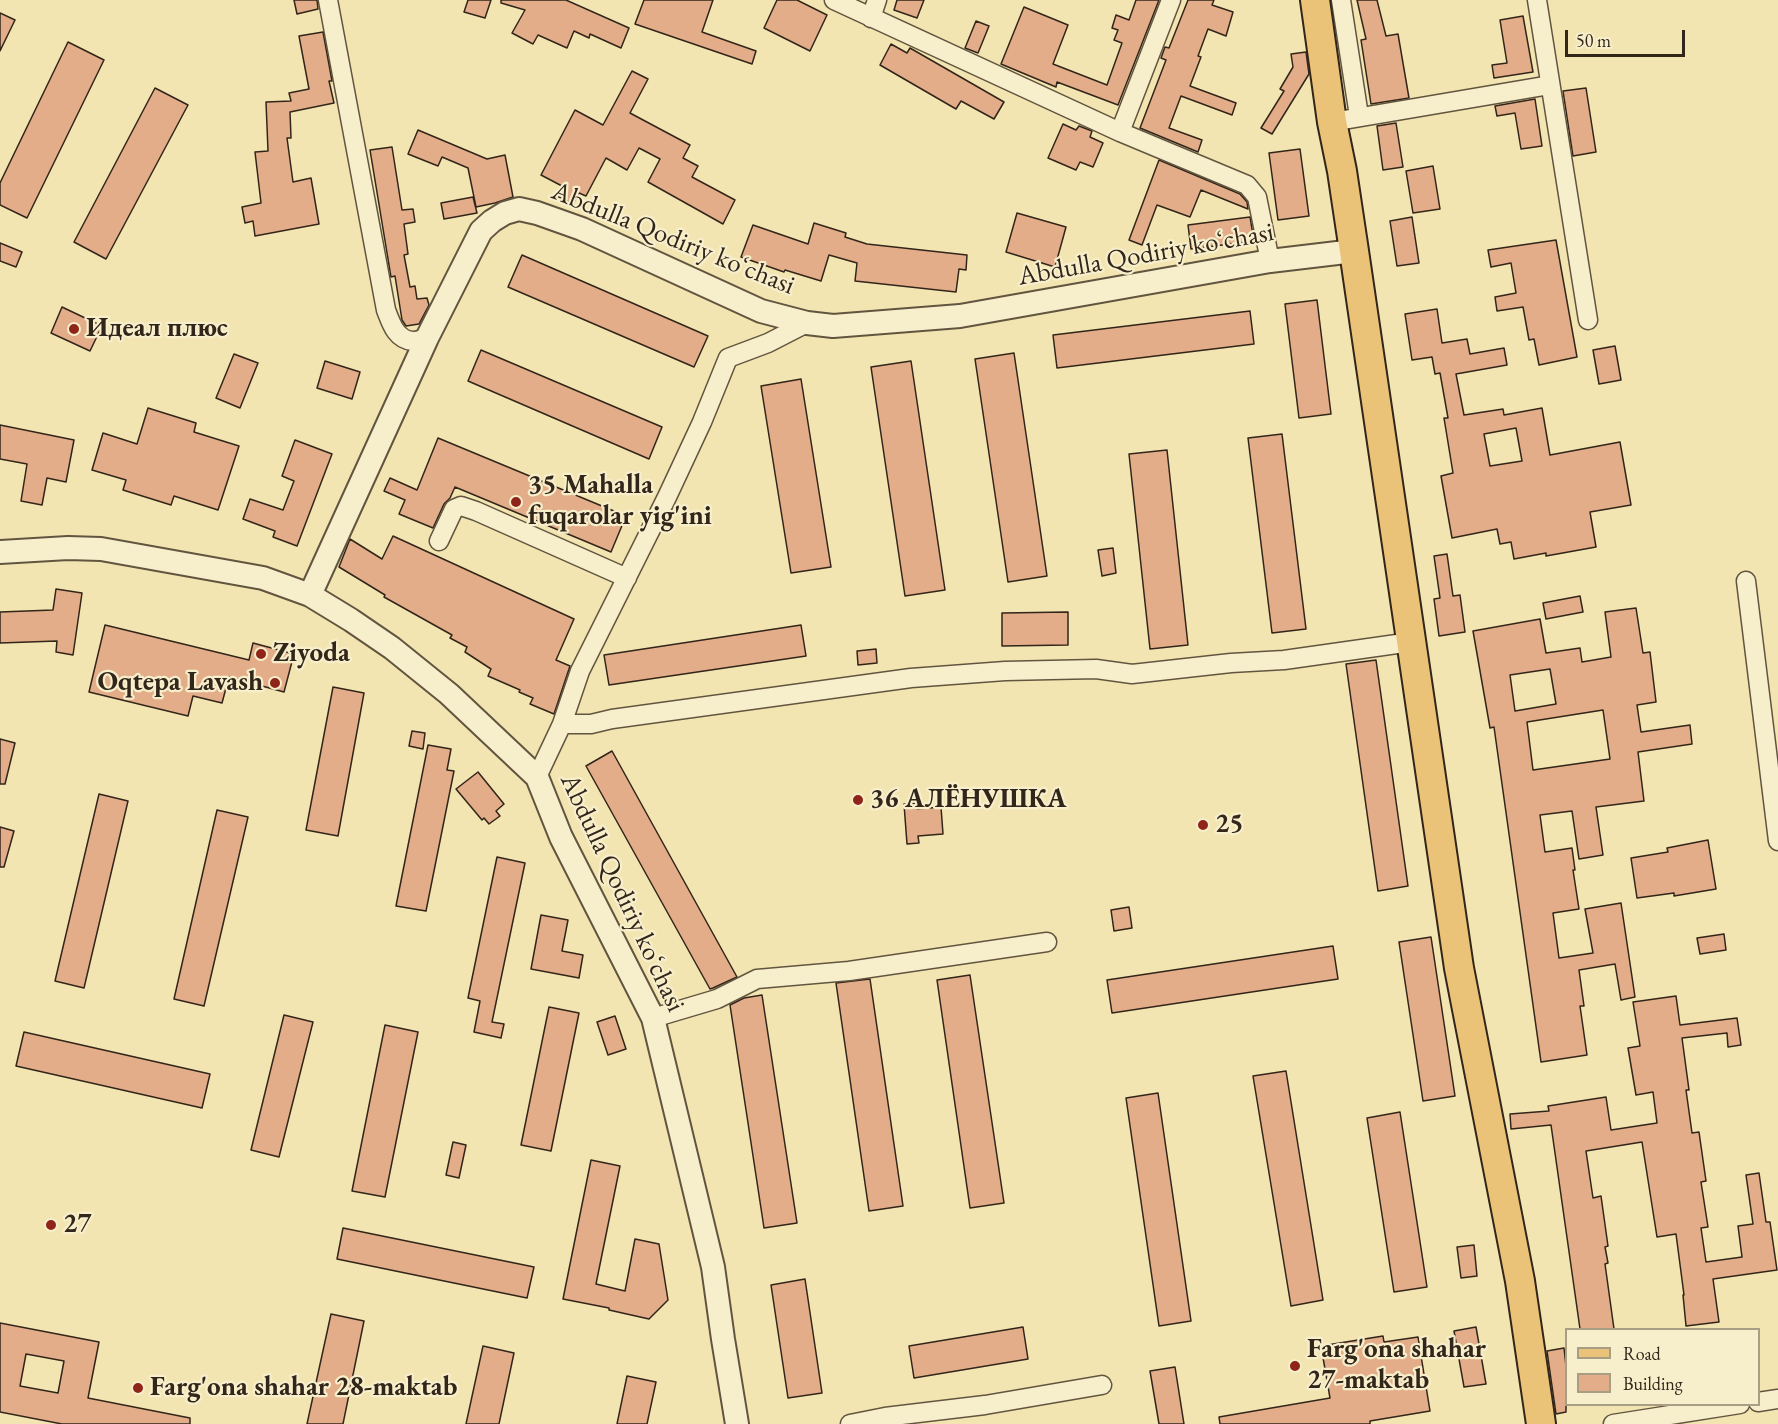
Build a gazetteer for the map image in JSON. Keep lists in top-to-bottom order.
{
  "streets": {
    "street": ["Abdulla Qodiriy koʻchasi"]
  },
  "places": [
    "Идеал плюс",
    "35 Mahalla fuqarolar yig'ini",
    "Ziyoda",
    "Oqtepa Lavash",
    "36 АЛЁНУШКА",
    "25",
    "27",
    "Farg'ona shahar 27-maktab",
    "Farg'ona shahar 28-maktab"
  ],
  "legend": ["Road", "Building"],
  "scale_bar": "50 m"
}
